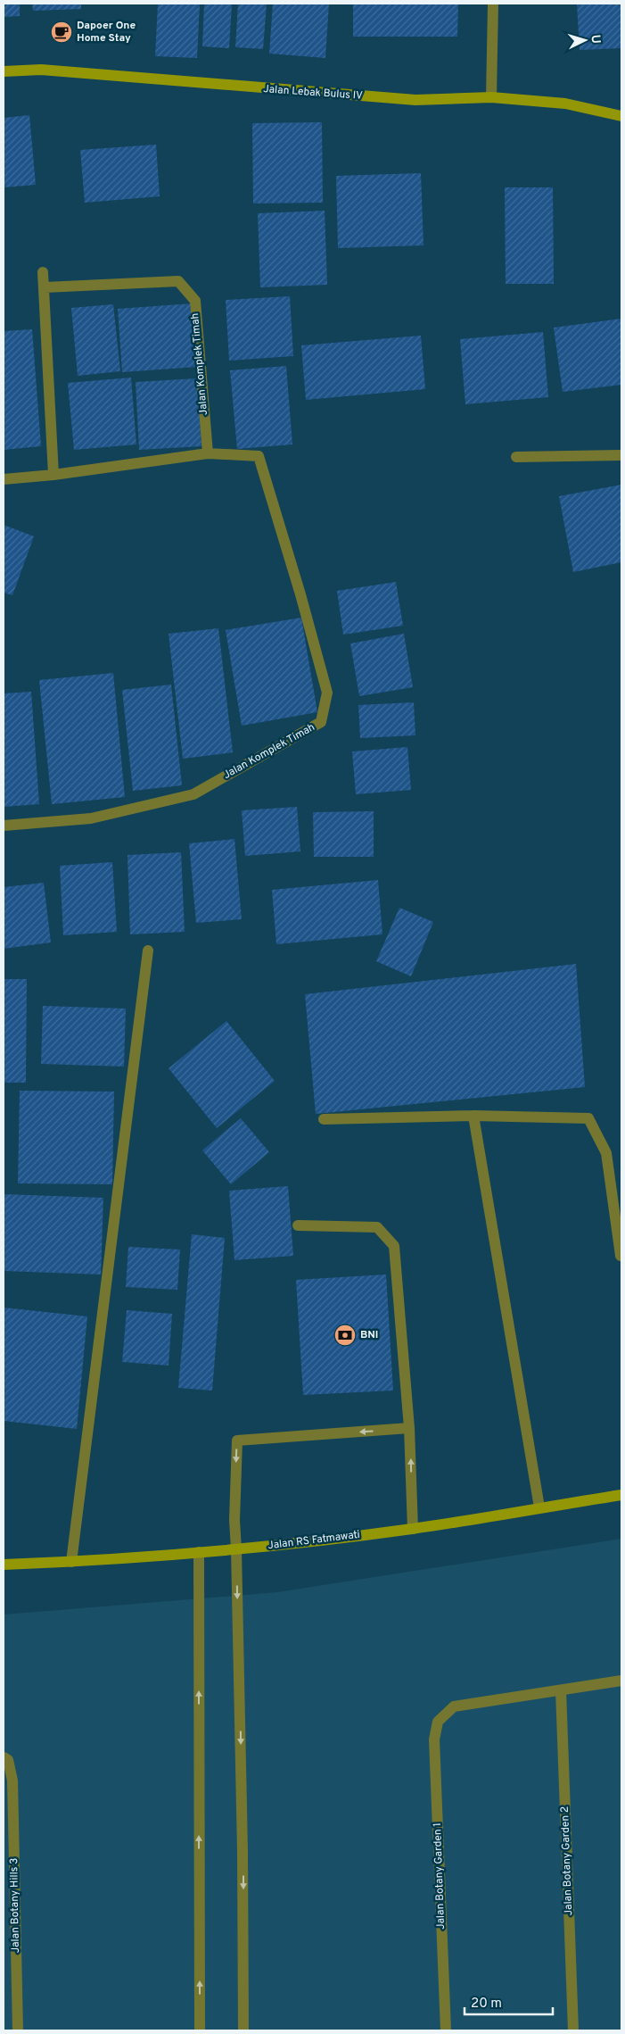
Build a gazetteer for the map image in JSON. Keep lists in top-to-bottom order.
{
  "streets": {
    "main road": ["Jalan Lebak Bulus IV", "Jalan RS Fatmawati"],
    "street": [
      "Jalan Komplek Timah",
      "Jalan Botany Garden 2",
      "Jalan Botany Garden 1",
      "Jalan Botany Hills 3"
    ]
  },
  "crossings": [
    ["Jalan Botany Garden 2", "Jalan Botany Garden 1"]
  ],
  "places": {
    "cafe": ["Dapoer One Home Stay"],
    "bank": ["BNI"]
  },
  "scale_bar": "20 m",
  "north": "right"
}
